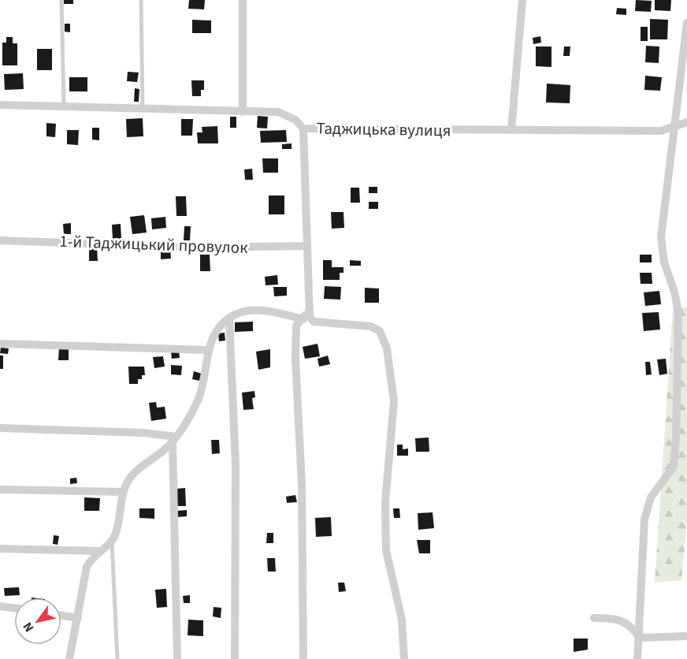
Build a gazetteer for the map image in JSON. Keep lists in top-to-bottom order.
{
  "streets": {
    "street": ["Таджицька вулиця", "1-й Таджицький провулок"]
  },
  "north": "bottom left"
}
